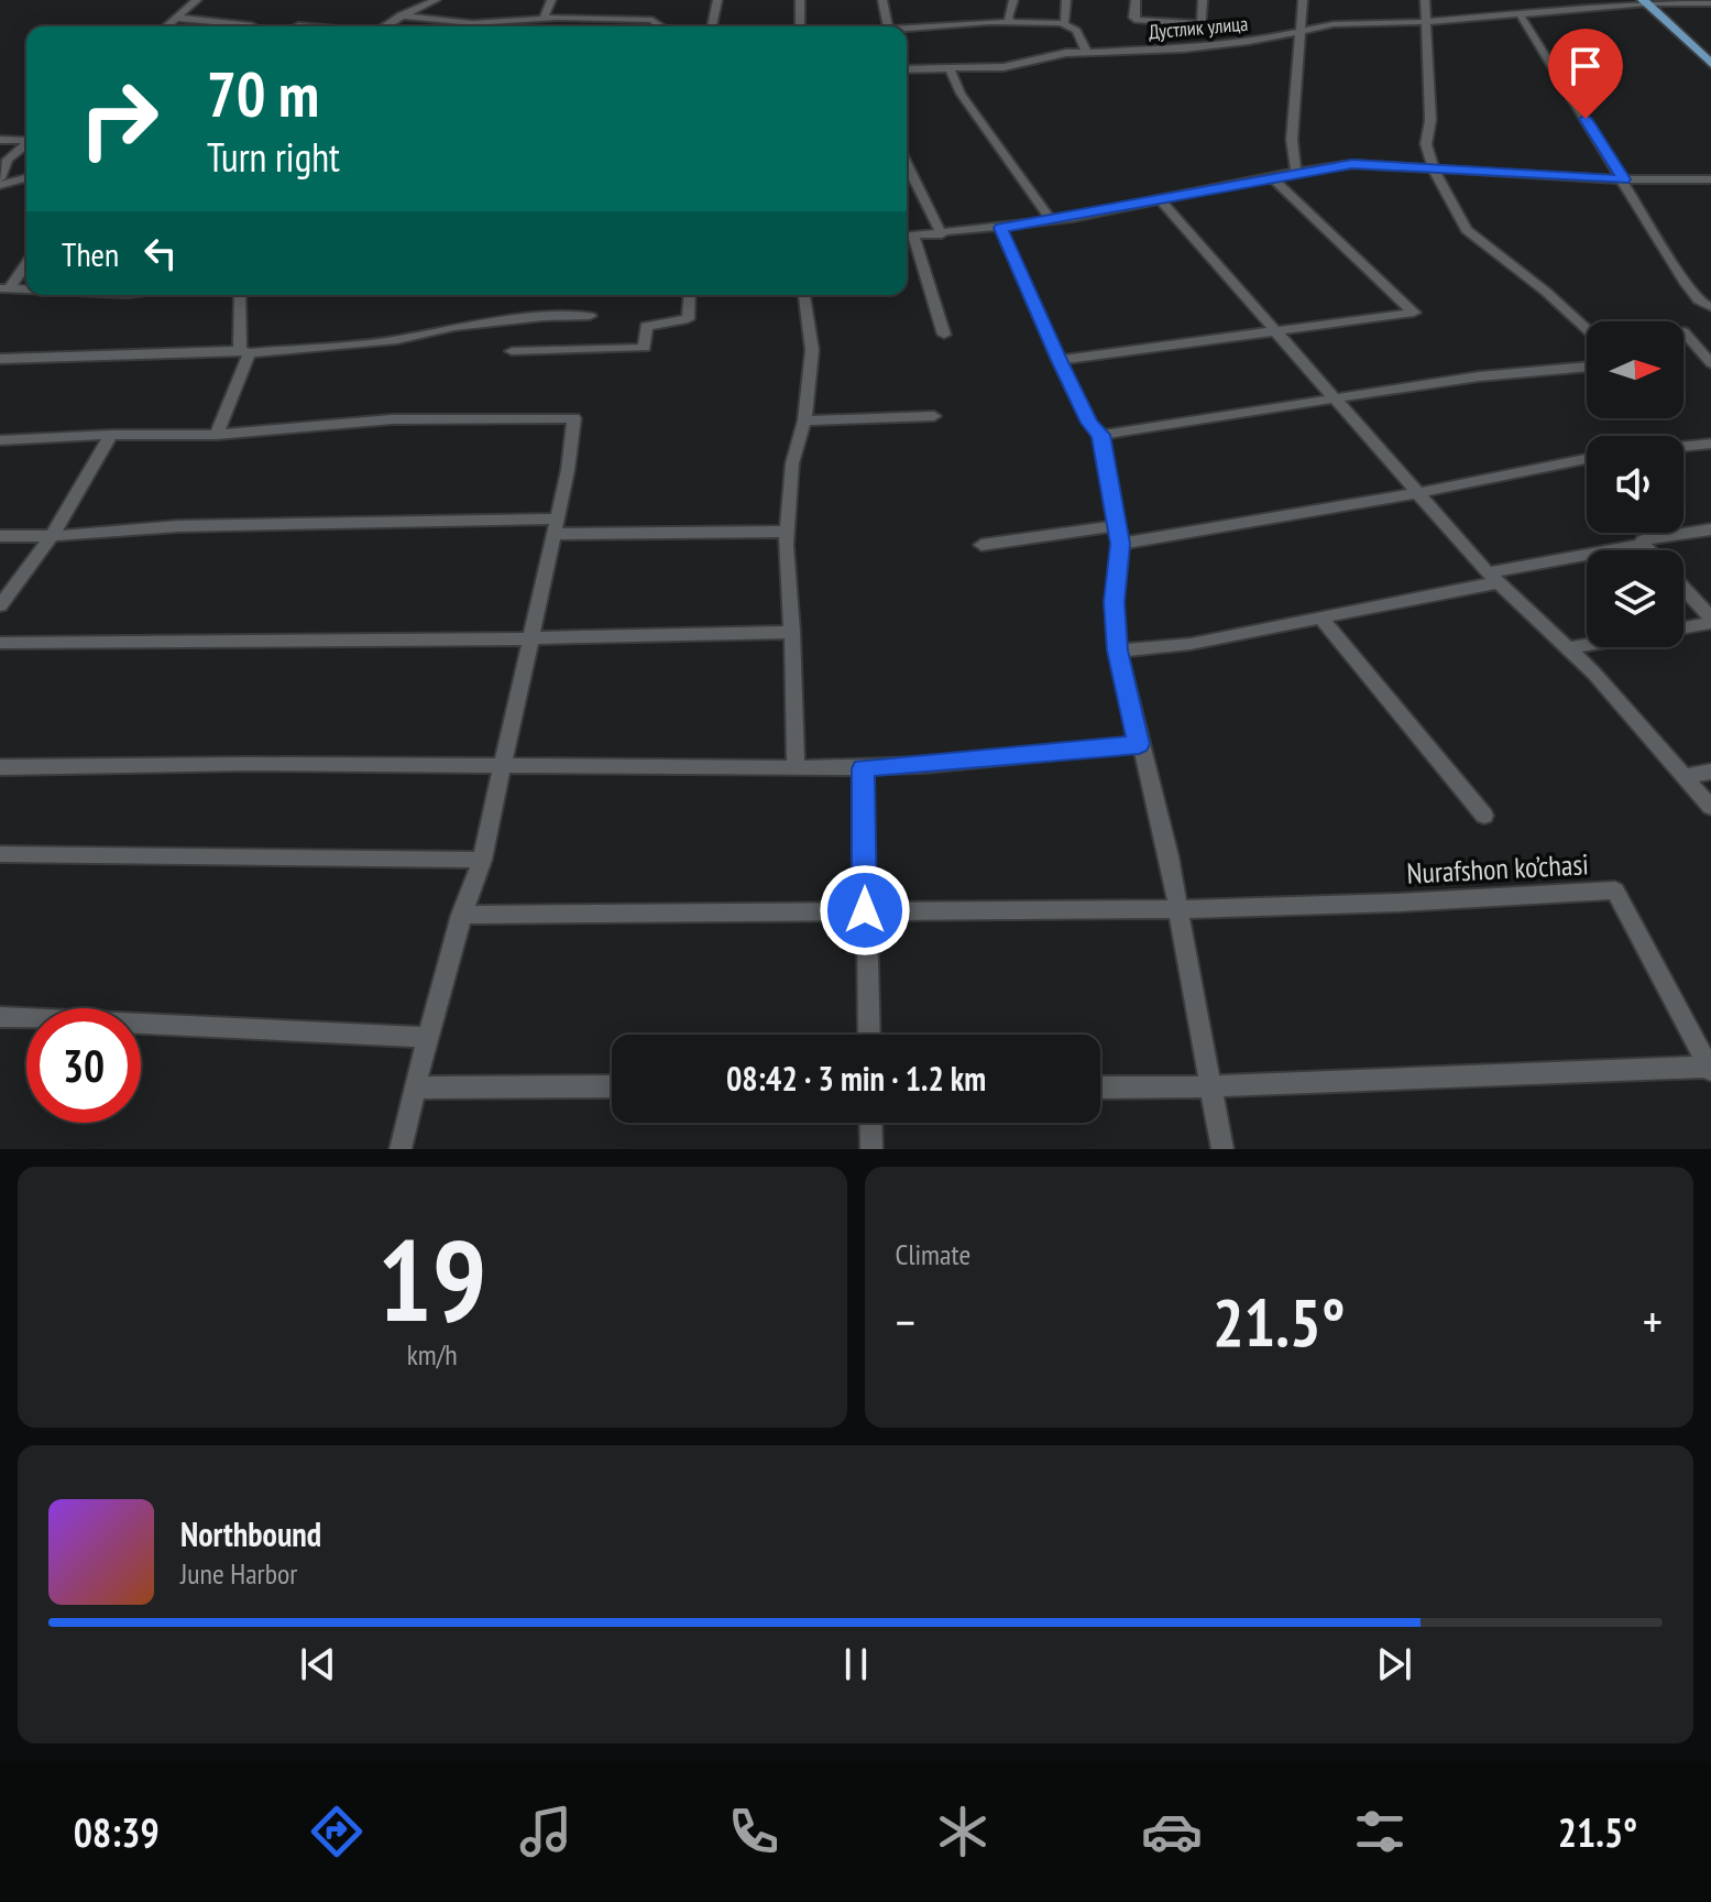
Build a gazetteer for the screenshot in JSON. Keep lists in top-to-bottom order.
{
  "streets": {
    "street": ["Дустлик улица", "Nurafshon ko’chasi"]
  },
  "north": "right",
  "page": {
    "turn": ["70 m", "Turn right"],
    "then": "Then",
    "limit": "30",
    "trip": "08:42 · 3 min · 1.2 km",
    "tile": [
      ["19", "km/h"],
      "Climate"
    ],
    "heat": ["−", "21.5°", "+"],
    "song": ["Northbound", "June Harbor"],
    "tabs": ["08:39", "21.5°"]
  }
}
